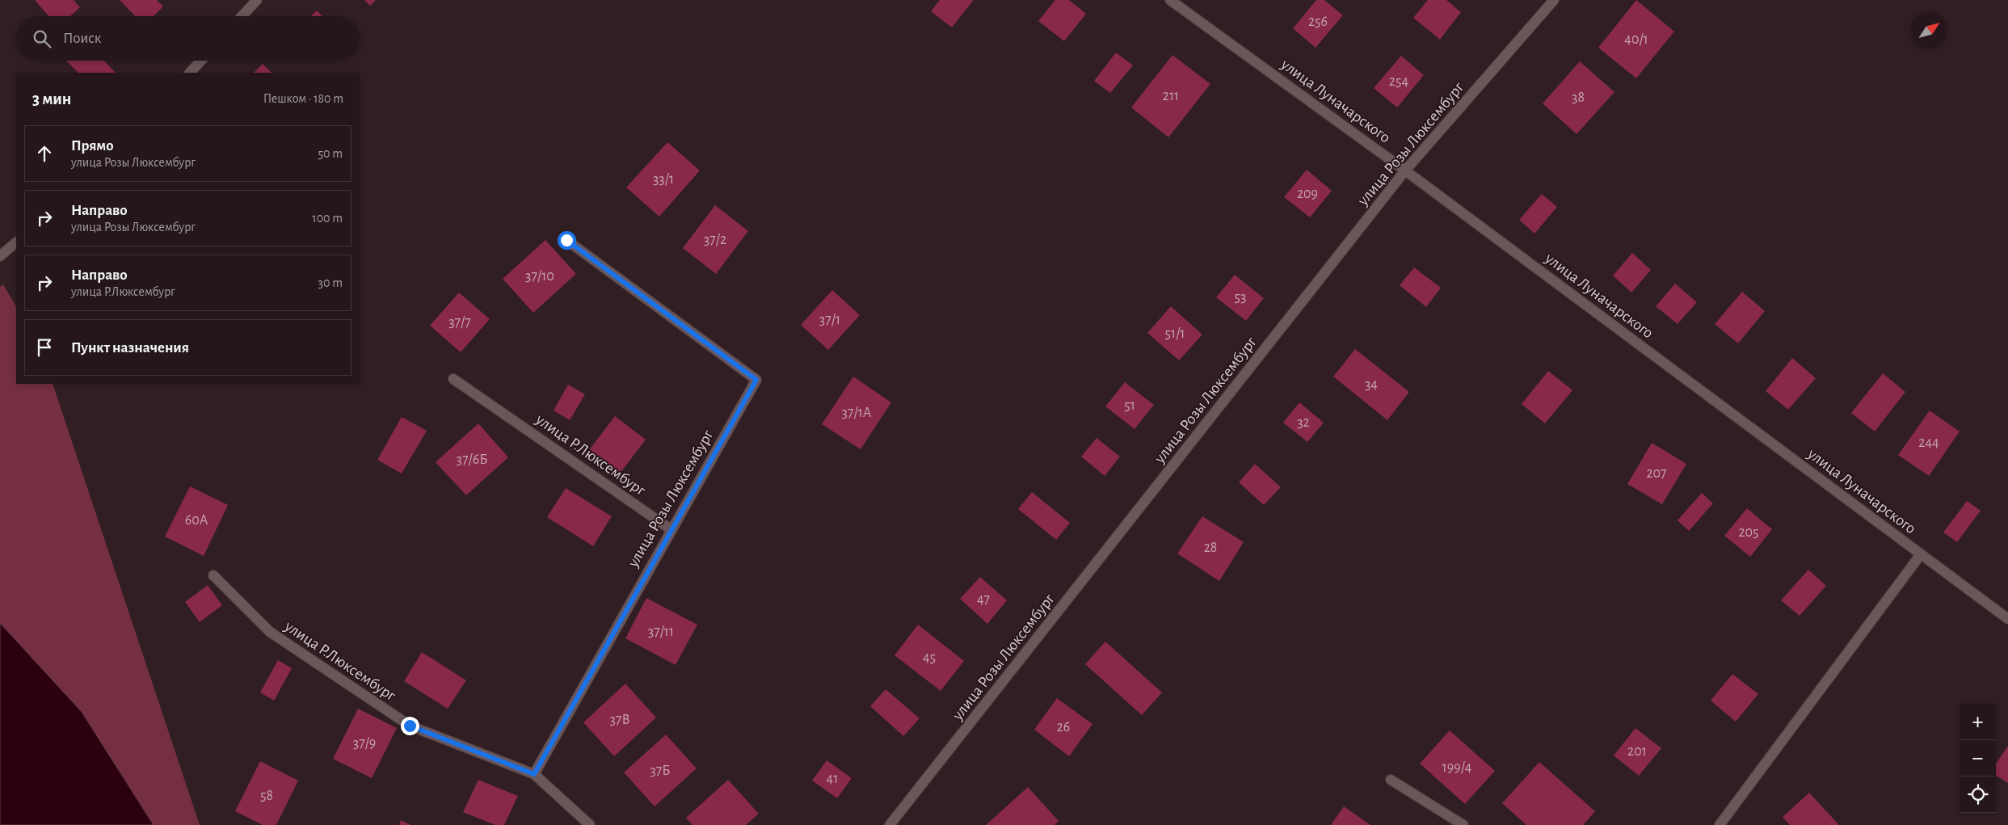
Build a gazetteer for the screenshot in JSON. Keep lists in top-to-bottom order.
{
  "streets": {
    "street": ["улица Луначарского", "улица Розы Люксембург", "улица Р.Люксембург"]
  },
  "crossings": [
    ["улица Луначарского", "улица Розы Люксембург"],
    ["улица Розы Люксембург", "улица Р.Люксембург"]
  ],
  "house_numbers": [
    "256",
    "40/1",
    "254",
    "211",
    "38",
    "33/1",
    "209",
    "37/2",
    "37/10",
    "53",
    "37/1",
    "37/7",
    "51/1",
    "34",
    "51",
    "37/1А",
    "32",
    "244",
    "37/6Б",
    "207",
    "60А",
    "205",
    "28",
    "47",
    "37/11",
    "45",
    "37В",
    "26",
    "37/9",
    "201",
    "199/4",
    "37Б",
    "41",
    "58"
  ],
  "north": "top right",
  "page": {
    "search": "Поиск",
    "heading": ["3 мин", "Пешком · 180 m"],
    "list": [
      ["Прямо", "улица Розы Люксембург", "50 m"],
      ["Направо", "улица Розы Люксембург", "100 m"],
      ["Направо", "улица Р.Люксембург", "30 m"],
      "Пункт назначения"
    ],
    "map_buttons": ["+", "−"]
  }
}
